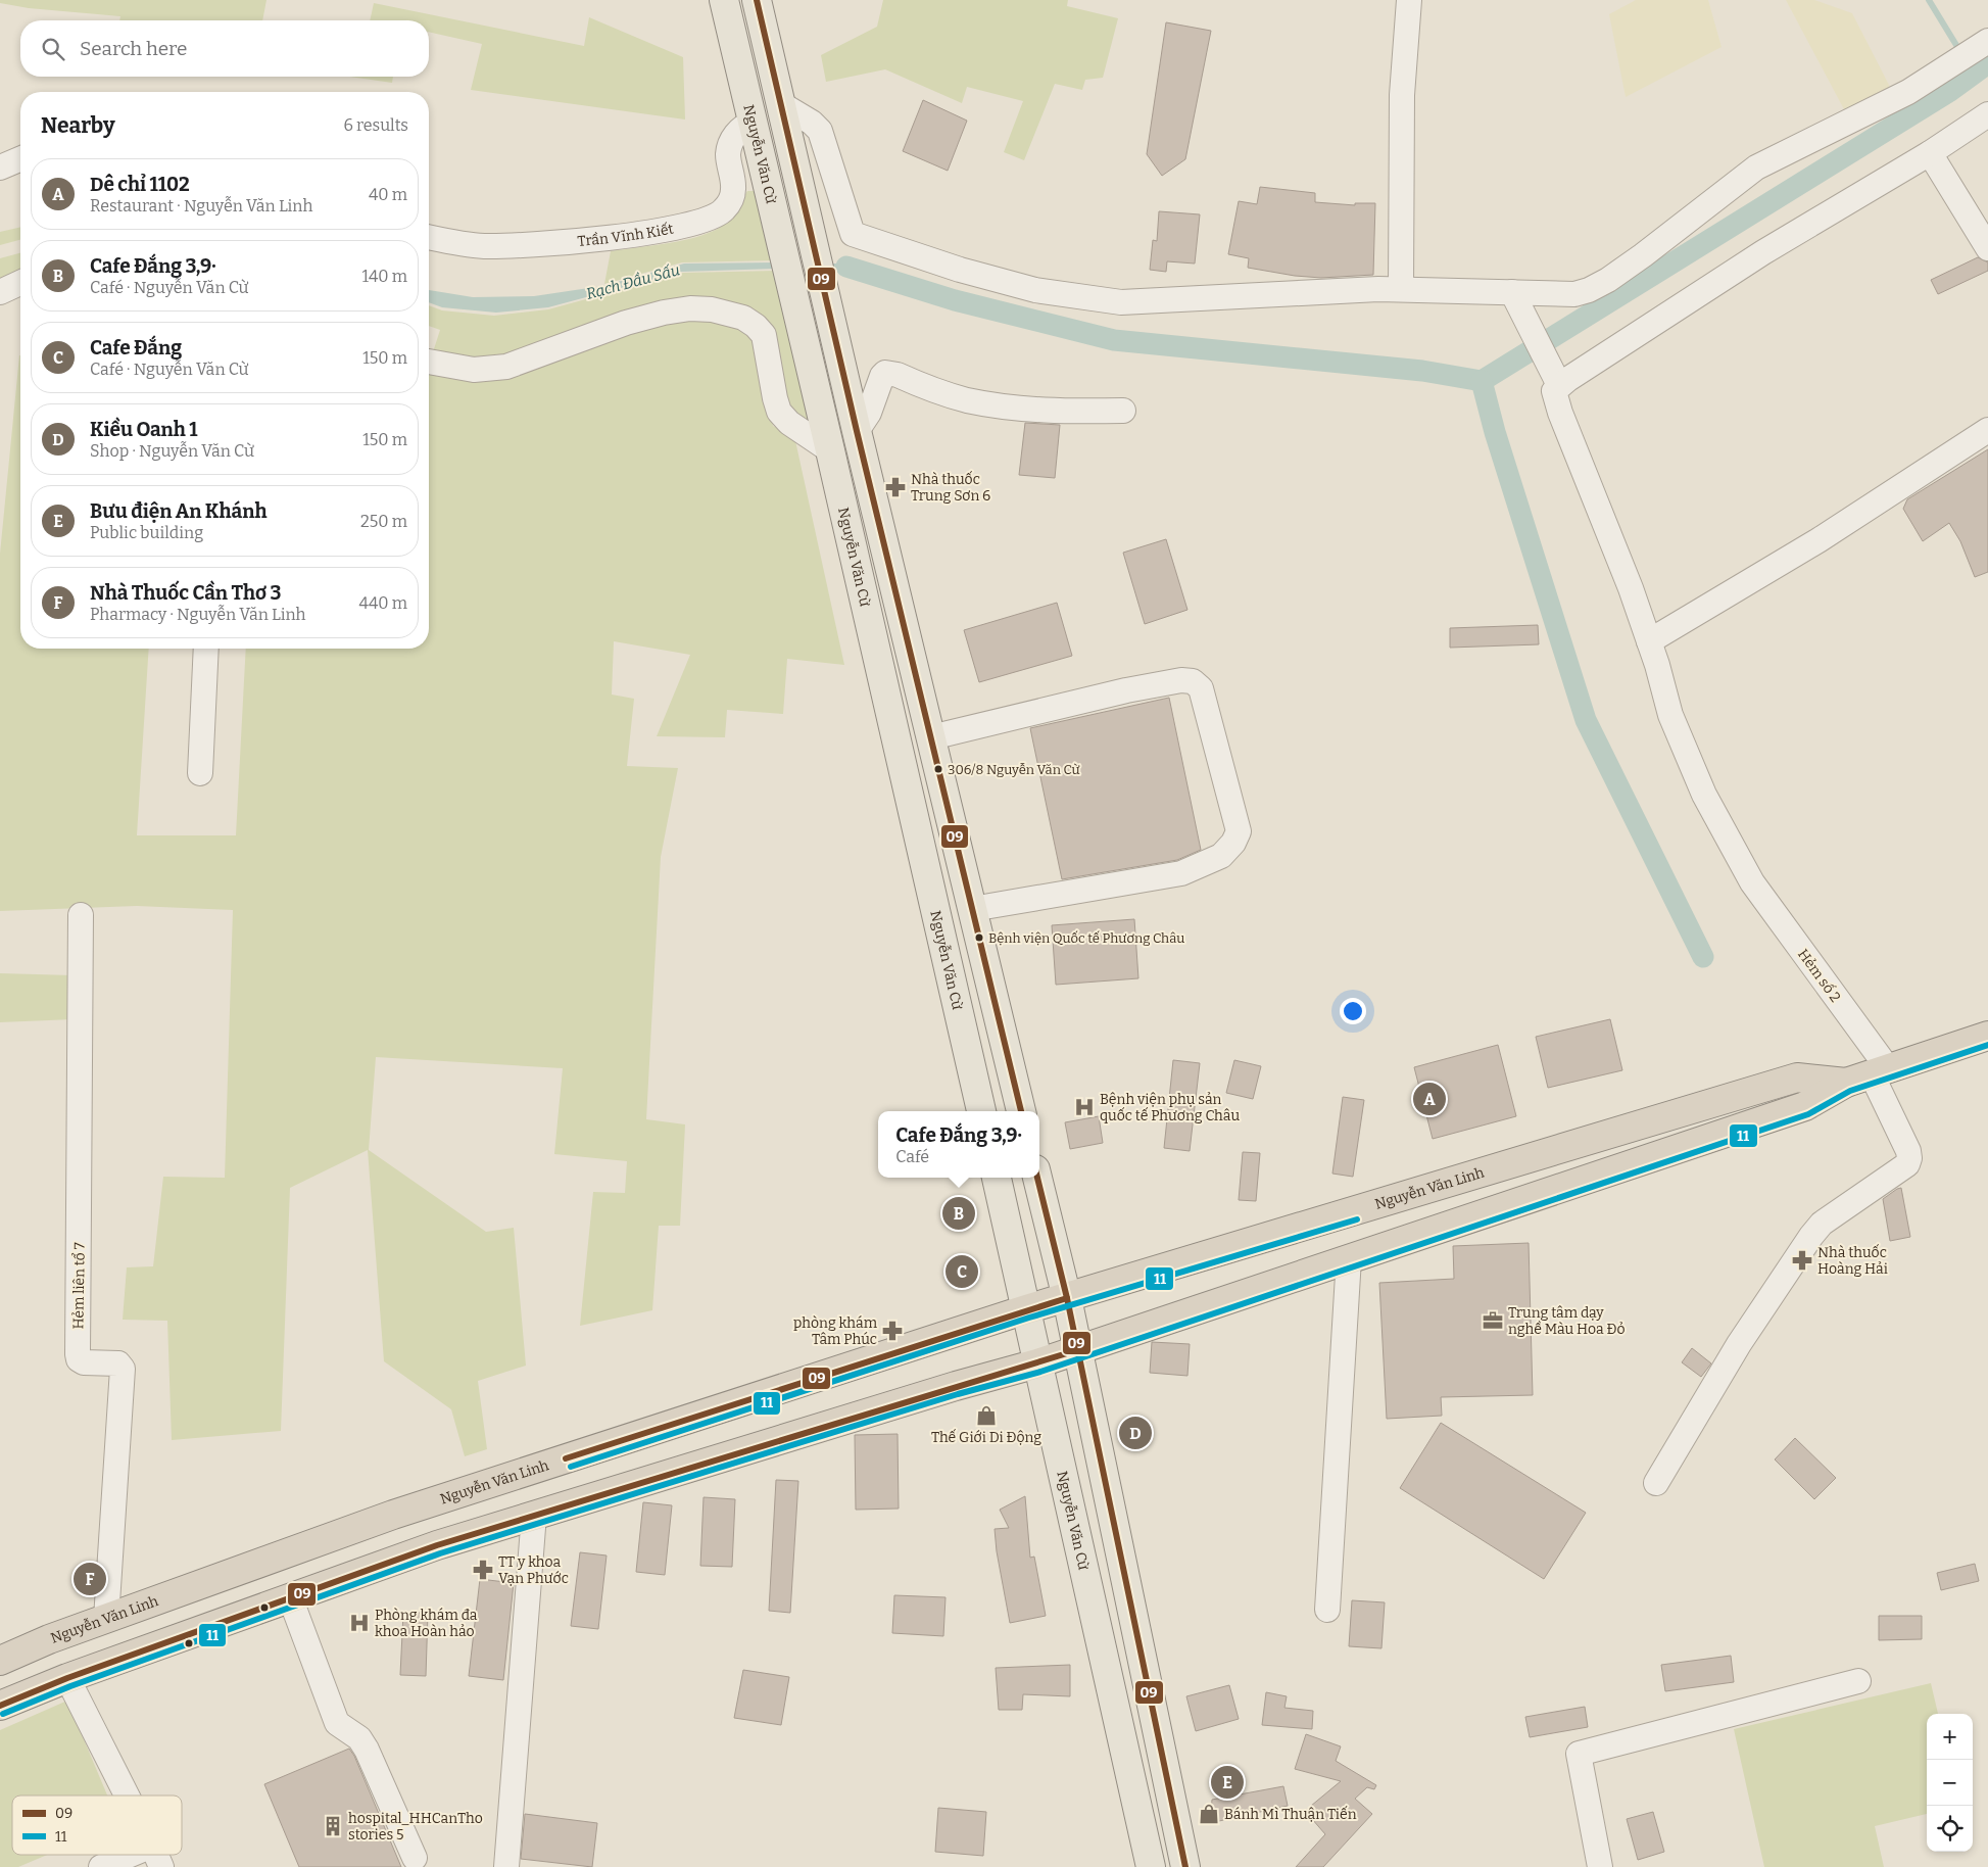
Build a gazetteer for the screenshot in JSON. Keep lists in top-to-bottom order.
{
  "streets": {
    "highway": ["Nguyễn Văn Linh"],
    "main road": ["Nguyễn Văn Cừ"],
    "street": ["Trần Vĩnh Kiết", "Hẻm số 2", "Hẻm liên tổ 7"]
  },
  "crossings": [
    ["Nguyễn Văn Cừ", "Nguyễn Văn Linh"],
    ["Hẻm số 2", "Nguyễn Văn Linh"],
    ["Nguyễn Văn Linh", "Hẻm liên tổ 7"]
  ],
  "water": ["Rạch Đầu Sấu"],
  "places": {
    "pharmacy": [
      "Nhà thuốc Trung Sơn 6",
      "Nhà thuốc Hoàng Hải",
      "phòng khám Tâm Phúc",
      "TT y khoa Vạn Phước"
    ],
    "other": ["306/8 Nguyễn Văn Cừ", "Bệnh viện Quốc tế Phương Châu"],
    "hospital": ["Bệnh viện phụ sản quốc tế Phương Châu", "Phòng khám đa khoa Hoàn hảo"],
    "office": ["Trung tâm dạy nghề Màu Hoa Đỏ"],
    "shop": ["Thế Giới Di Động", "Bánh Mì Thuận Tiến"],
    "building": ["hospital_HHCanTho stories 5"]
  },
  "lines": ["transit line 09", "transit line 11"],
  "legend": ["09", "11"],
  "page": {
    "search": "Search here",
    "heading": ["Nearby", "6 results"],
    "list": [
      {
        "mark": "A",
        "name": "Dê chỉ 1102",
        "note": "Restaurant · Nguyễn Văn Linh",
        "value": "40 m"
      },
      {
        "mark": "B",
        "name": "Cafe Đắng 3,9·",
        "note": "Café · Nguyễn Văn Cừ",
        "value": "140 m"
      },
      {
        "mark": "C",
        "name": "Cafe Đắng",
        "note": "Café · Nguyễn Văn Cừ",
        "value": "150 m"
      },
      {
        "mark": "D",
        "name": "Kiều Oanh 1",
        "note": "Shop · Nguyễn Văn Cừ",
        "value": "150 m"
      },
      {
        "mark": "E",
        "name": "Bưu điện An Khánh",
        "note": "Public building",
        "value": "250 m"
      },
      {
        "mark": "F",
        "name": "Nhà Thuốc Cần Thơ 3",
        "note": "Pharmacy · Nguyễn Văn Linh",
        "value": "440 m"
      }
    ],
    "pins": [
      "A",
      "B",
      "C",
      "D",
      "F",
      "E"
    ],
    "popup": ["Cafe Đắng 3,9·", "Café"],
    "map_buttons": ["+", "−"]
  }
}
